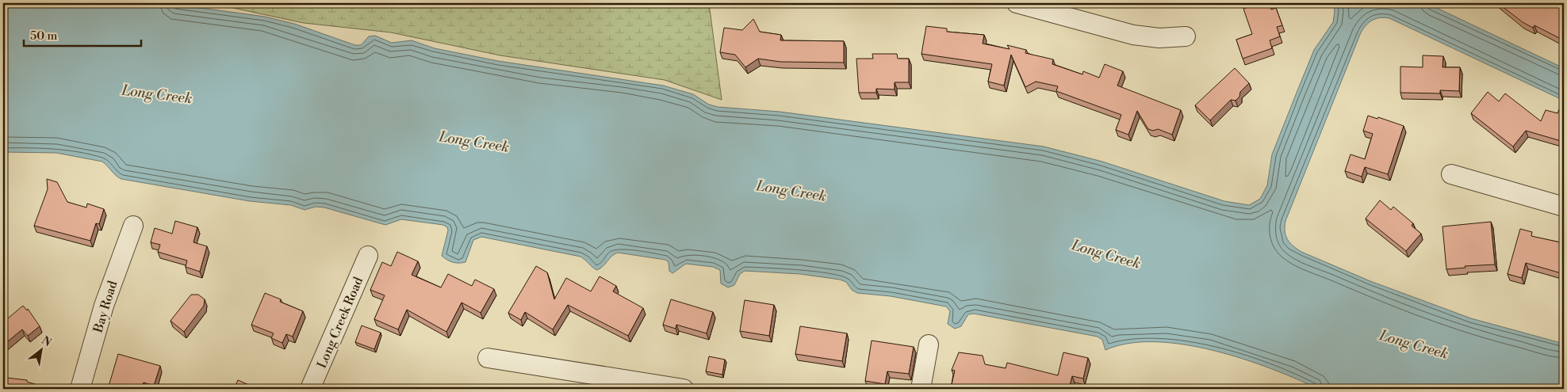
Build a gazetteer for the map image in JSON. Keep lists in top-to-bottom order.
{
  "streets": {
    "street": ["Bay Road", "Long Creek Road"]
  },
  "water": ["Long Creek"],
  "scale_bar": "50 m",
  "north": "top right"
}
